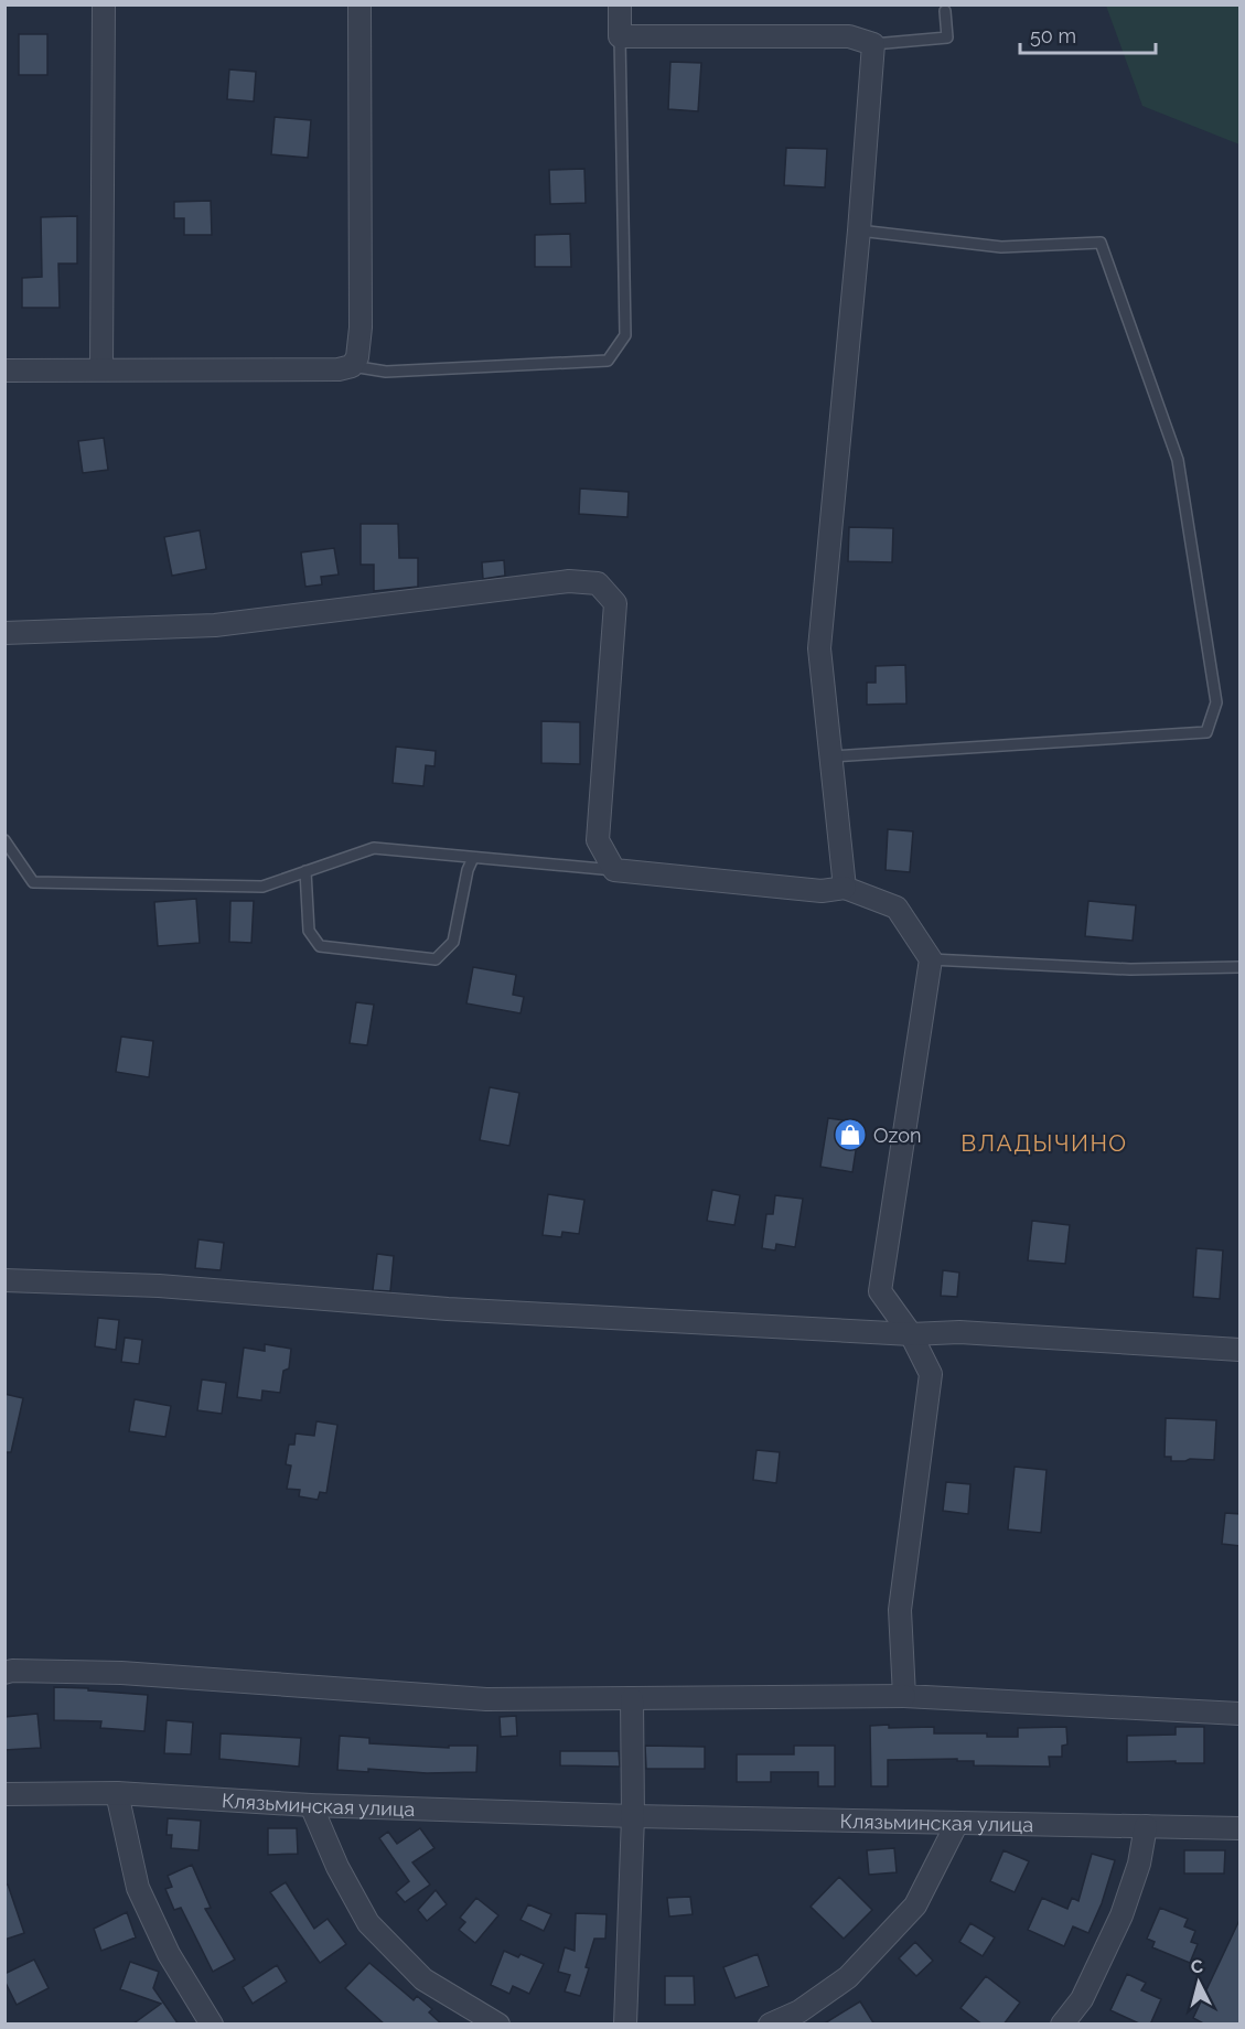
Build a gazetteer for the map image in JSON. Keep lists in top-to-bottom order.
{
  "streets": {
    "street": ["Клязьминская улица"]
  },
  "districts": ["ВЛАДЫЧИНО"],
  "places": {
    "shop": ["Ozon"]
  },
  "scale_bar": "50 m",
  "north": "top"
}
